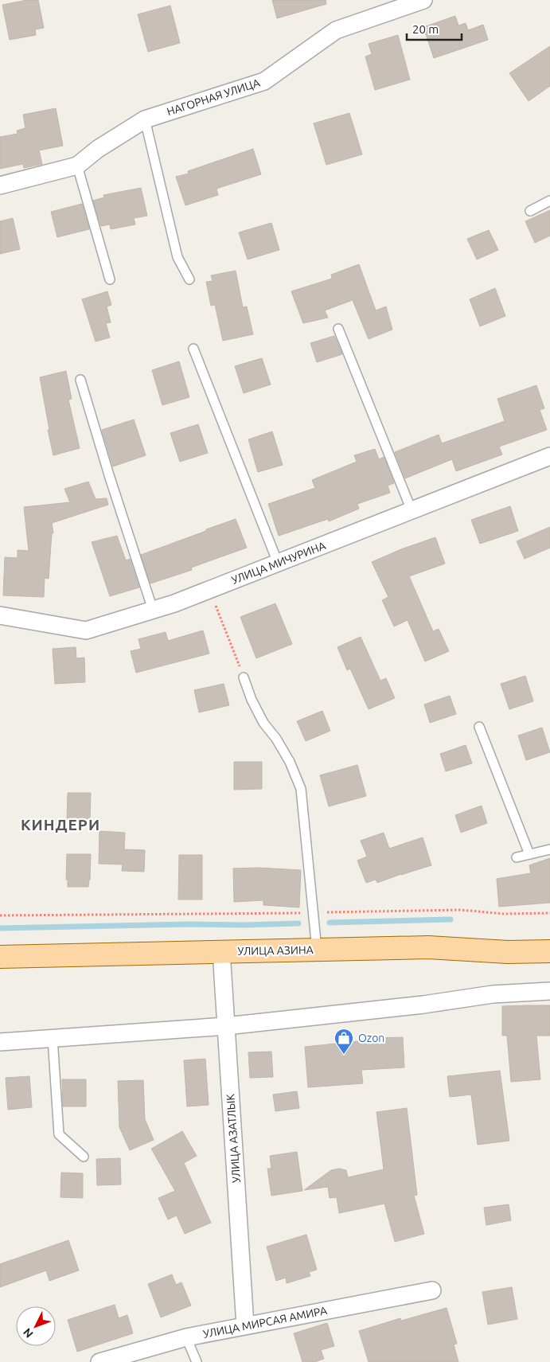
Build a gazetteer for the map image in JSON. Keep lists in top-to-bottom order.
{
  "streets": {
    "main road": ["УЛИЦА АЗИНА"],
    "street": [
      "НАГОРНАЯ УЛИЦА",
      "УЛИЦА МИЧУРИНА",
      "УЛИЦА АЗАТЛЫК",
      "УЛИЦА МИРСАЯ АМИРА"
    ]
  },
  "crossings": [
    ["УЛИЦА АЗИНА", "УЛИЦА АЗАТЛЫК"],
    ["УЛИЦА АЗАТЛЫК", "УЛИЦА МИРСАЯ АМИРА"]
  ],
  "districts": ["КИНДЕРИ"],
  "places": {
    "shop": ["Ozon"]
  },
  "scale_bar": "20 m",
  "north": "bottom left"
}
